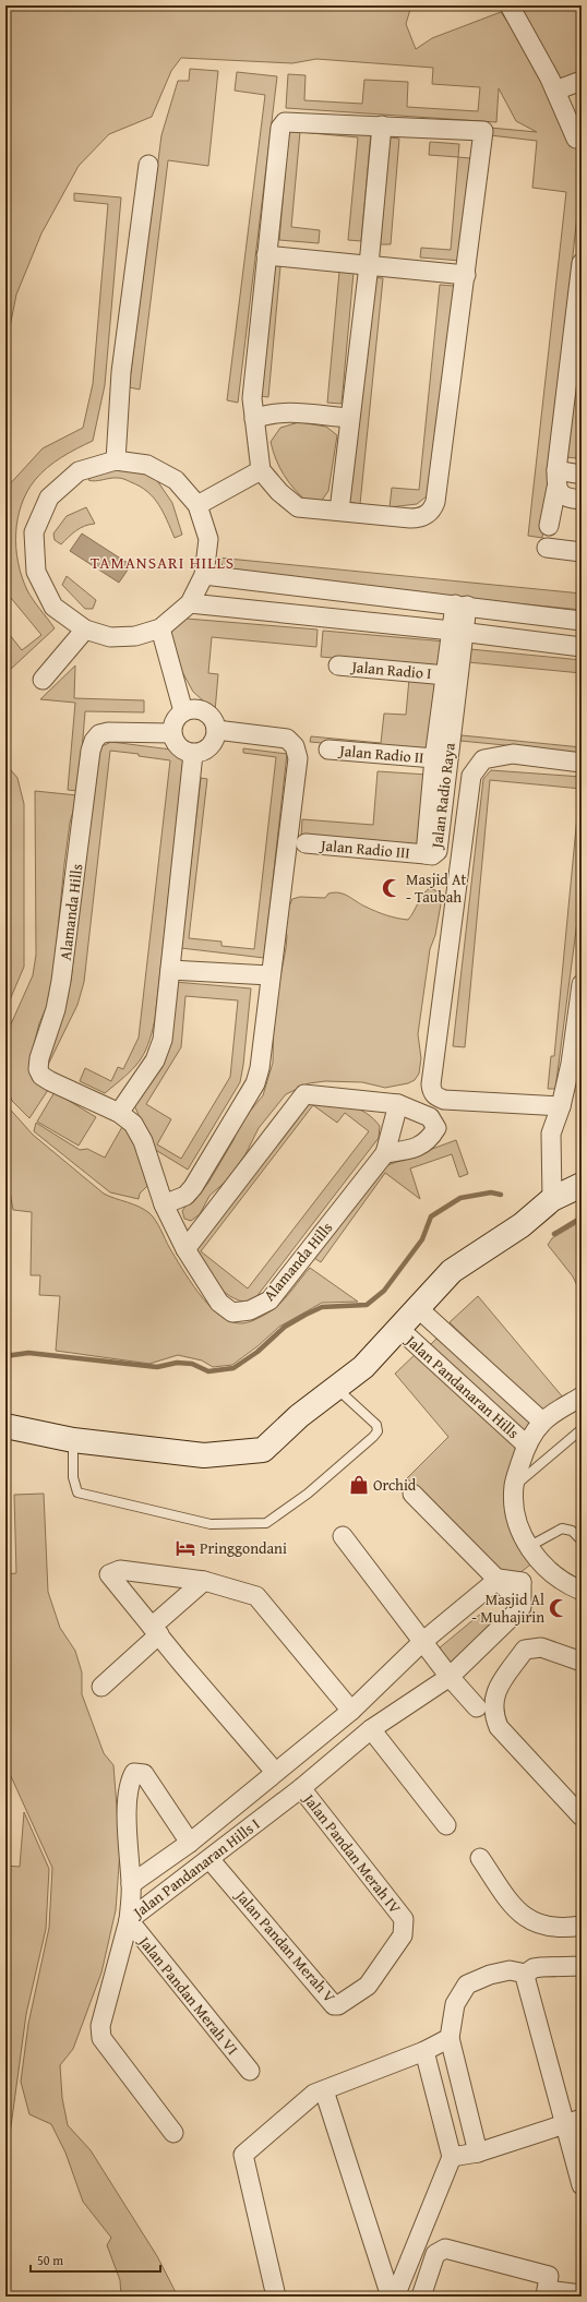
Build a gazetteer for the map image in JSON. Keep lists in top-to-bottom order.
{
  "streets": {
    "street": [
      "Jalan Radio I",
      "Jalan Radio II",
      "Jalan Radio Raya",
      "Jalan Radio III",
      "Alamanda Hills",
      "Jalan Pandanaran Hills",
      "Jalan Pandan Merah IV",
      "Jalan Pandanaran Hills I",
      "Jalan Pandan Merah V",
      "Jalan Pandan Merah VI"
    ]
  },
  "crossings": [
    ["Jalan Radio I", "Jalan Radio Raya"],
    ["Jalan Radio II", "Jalan Radio Raya"],
    ["Jalan Radio Raya", "Jalan Radio III"],
    ["Jalan Pandan Merah IV", "Jalan Pandanaran Hills I"],
    ["Jalan Pandan Merah IV", "Jalan Pandan Merah V"],
    ["Jalan Pandanaran Hills I", "Jalan Pandan Merah V"],
    ["Jalan Pandanaran Hills I", "Jalan Pandan Merah VI"]
  ],
  "districts": ["TAMANSARI HILLS"],
  "places": {
    "mosque": ["Masjid At - Taubah", "Masjid Al - Muhajirin"],
    "shop": ["Orchid"],
    "hotel": ["Pringgondani"]
  },
  "scale_bar": "50 m"
}
